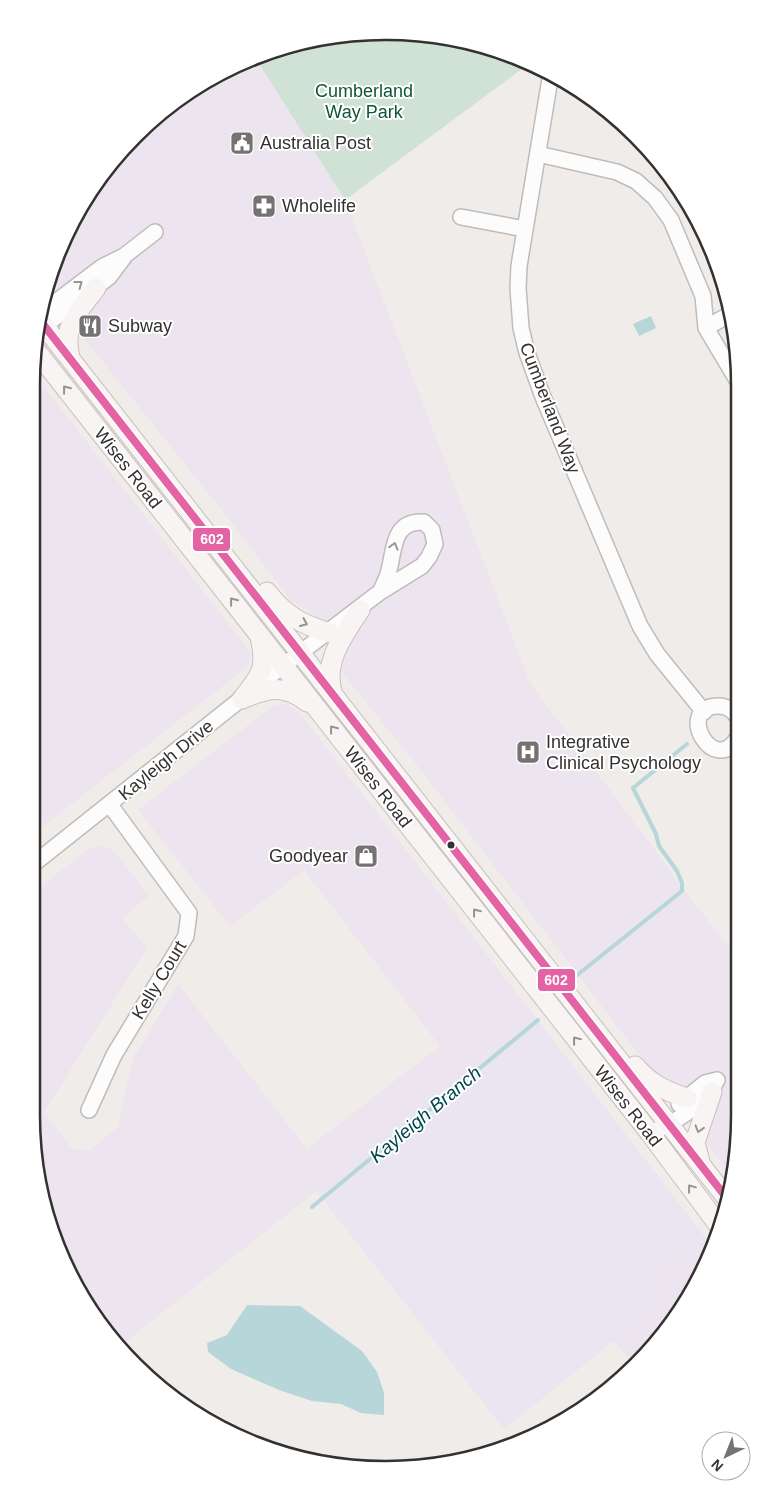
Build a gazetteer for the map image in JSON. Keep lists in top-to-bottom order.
{
  "streets": {
    "main road": ["Wises Road"],
    "street": ["Cumberland Way", "Kayleigh Drive", "Kelly Court"]
  },
  "crossings": [
    ["Wises Road", "Kayleigh Drive"],
    ["Kayleigh Drive", "Kelly Court"]
  ],
  "water": ["Kayleigh Branch"],
  "parks": ["Cumberland Way Park"],
  "places": {
    "public building": ["Australia Post"],
    "pharmacy": ["Wholelife"],
    "restaurant": ["Subway"],
    "hospital": ["Integrative Clinical Psychology"],
    "shop": ["Goodyear"]
  },
  "lines": ["transit line 602"],
  "north": "bottom left"
}
